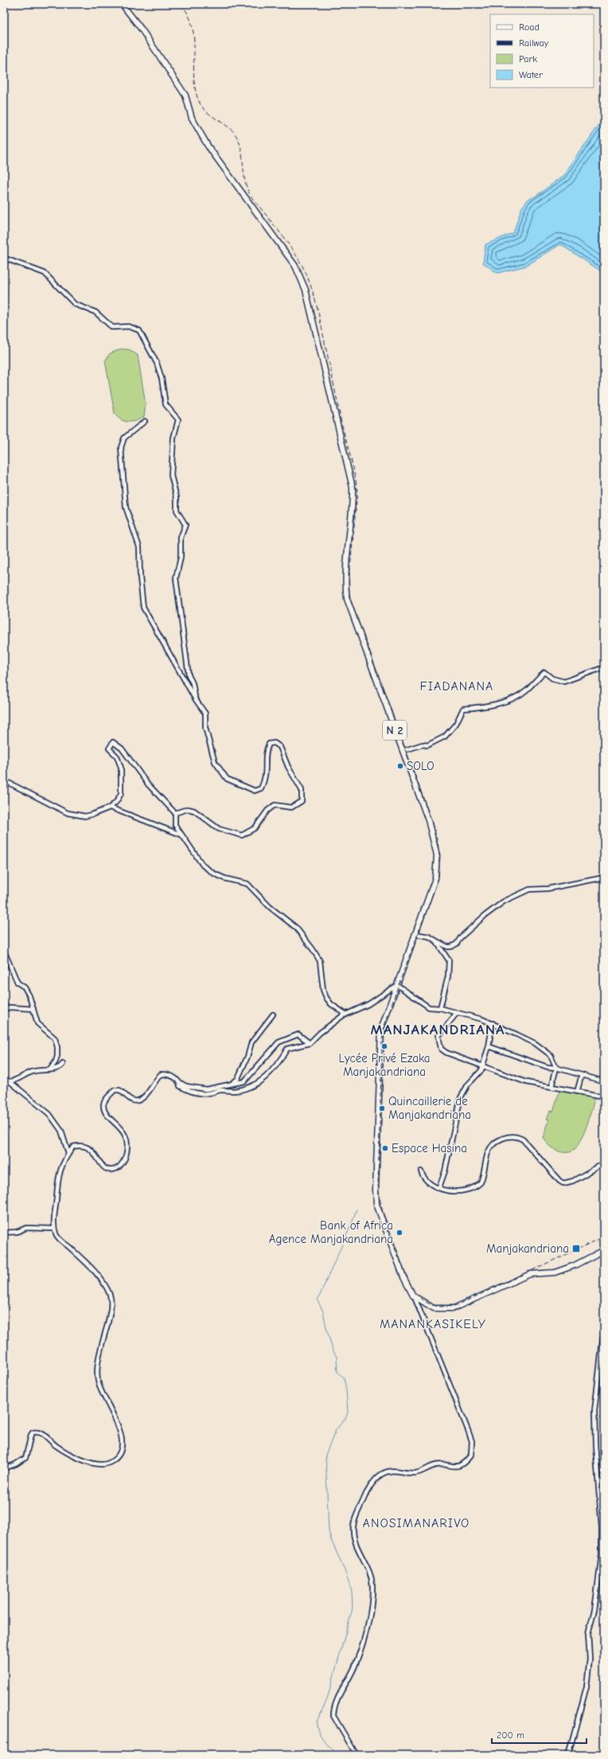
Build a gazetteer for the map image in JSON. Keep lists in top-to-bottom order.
{
  "streets": {
    "main road": ["N 2"]
  },
  "districts": [
    "FIADANANA",
    "MANJAKANDRIANA",
    "MANANKASIKELY",
    "ANOSIMANARIVO"
  ],
  "places": {
    "other": [
      "SOLO",
      "Lycée Privé Ezaka Manjakandriana",
      "Quincaillerie de Manjakandriana",
      "Espace Hasina",
      "Bank of Africa Agence Manjakandriana"
    ],
    "transit": ["Manjakandriana"]
  },
  "legend": [
    "Road",
    "Railway",
    "Park",
    "Water"
  ],
  "scale_bar": "200 m"
}
